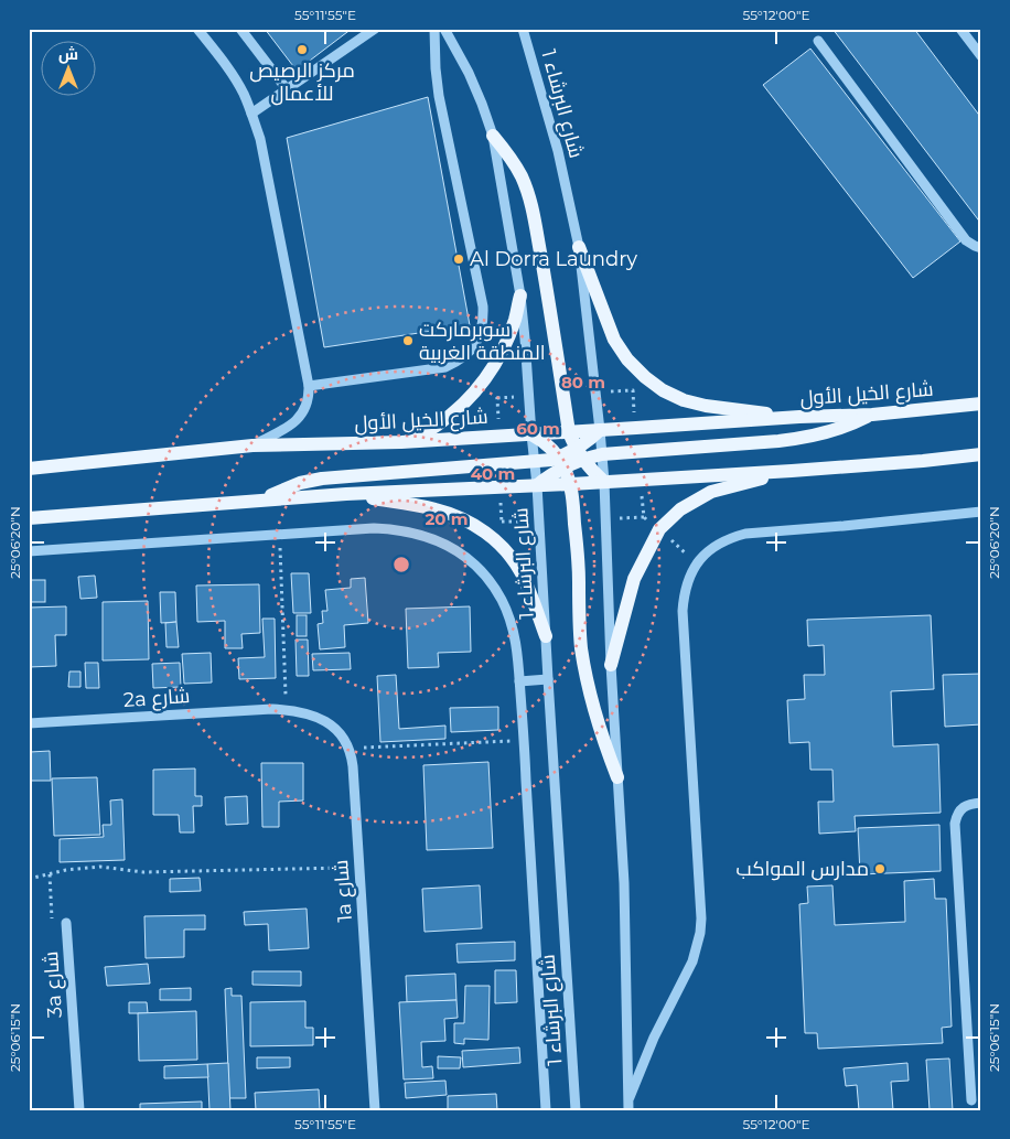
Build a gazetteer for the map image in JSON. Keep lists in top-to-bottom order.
{
  "streets": {
    "main road": ["شارع الخيل الأول"],
    "street": [
      "شارع البرشاء 1",
      "2a شارع",
      "1a شارع",
      "3a شارع"
    ]
  },
  "crossings": [
    ["شارع البرشاء 1", "شارع الخيل الأول"],
    ["2a شارع", "1a شارع"]
  ],
  "places": [
    "مركز الرصيص للأعمال",
    "Al Dorra Laundry",
    "سوبرماركت المنطقة الغربية",
    "مدارس المواكب"
  ],
  "north": "top",
  "coordinates": [
    "55°11'55\"E",
    "55°12'00\"E",
    "25°06'20\"N",
    "25°06'15\"N"
  ],
  "rings": [
    "80 m",
    "60 m",
    "40 m",
    "20 m"
  ]
}
